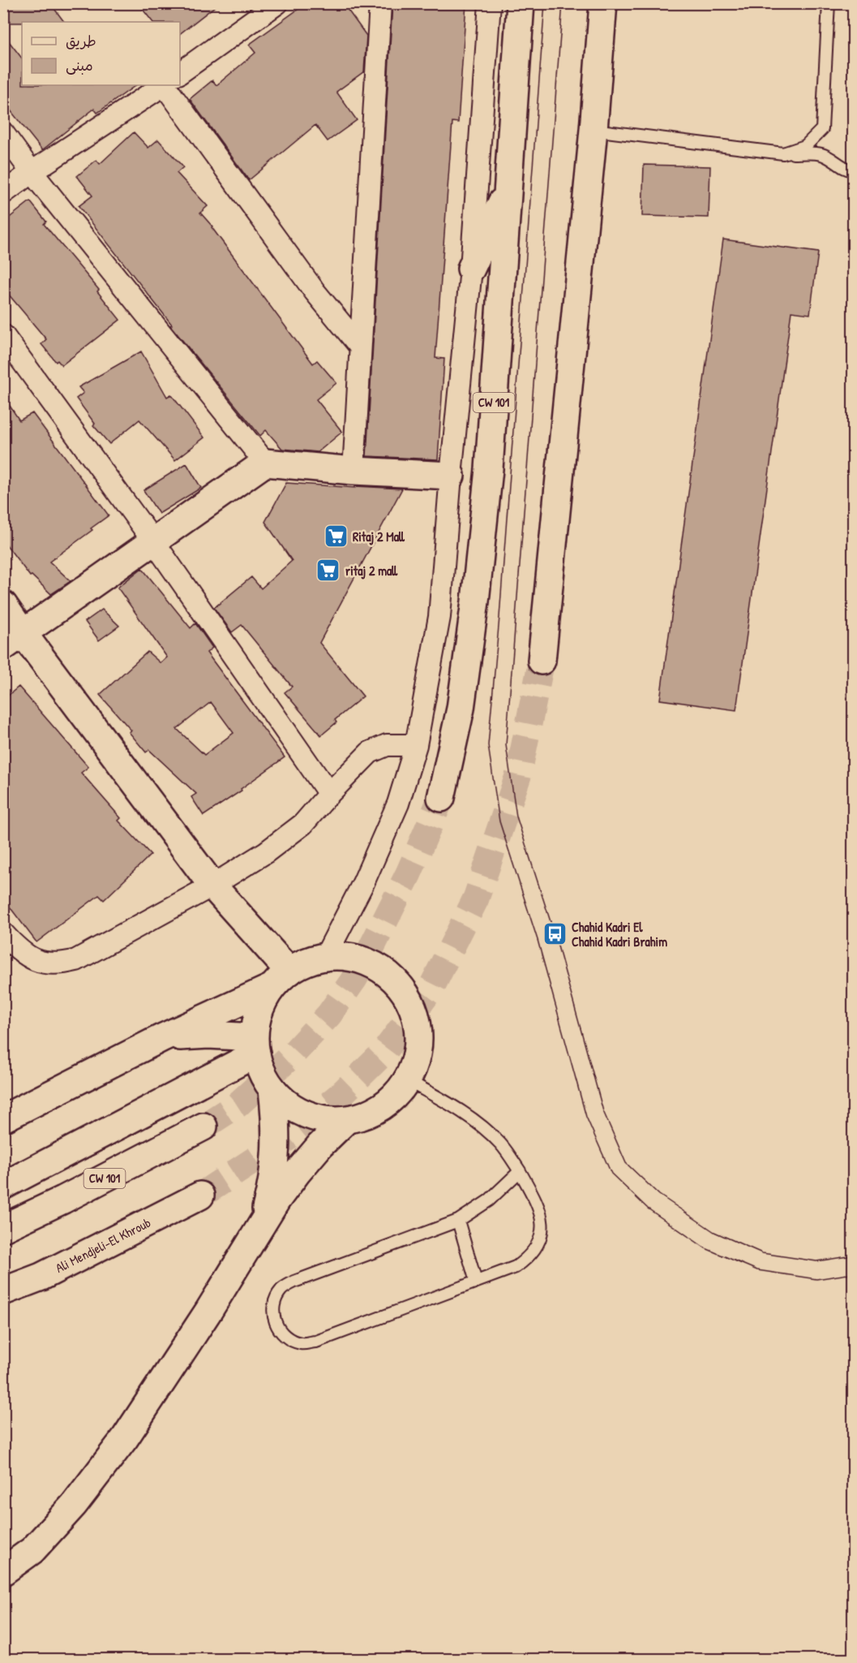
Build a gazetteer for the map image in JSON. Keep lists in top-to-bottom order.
{
  "streets": {
    "main road": ["CW 101", "Ali Mendjeli-El Khroub"]
  },
  "places": {
    "supermarket": ["Ritaj 2 Mall", "ritaj 2 mall"],
    "bus stop": ["Chahid Kadri El Chahid Kadri Brahim"]
  },
  "legend": ["طريق", "مبنى"]
}
